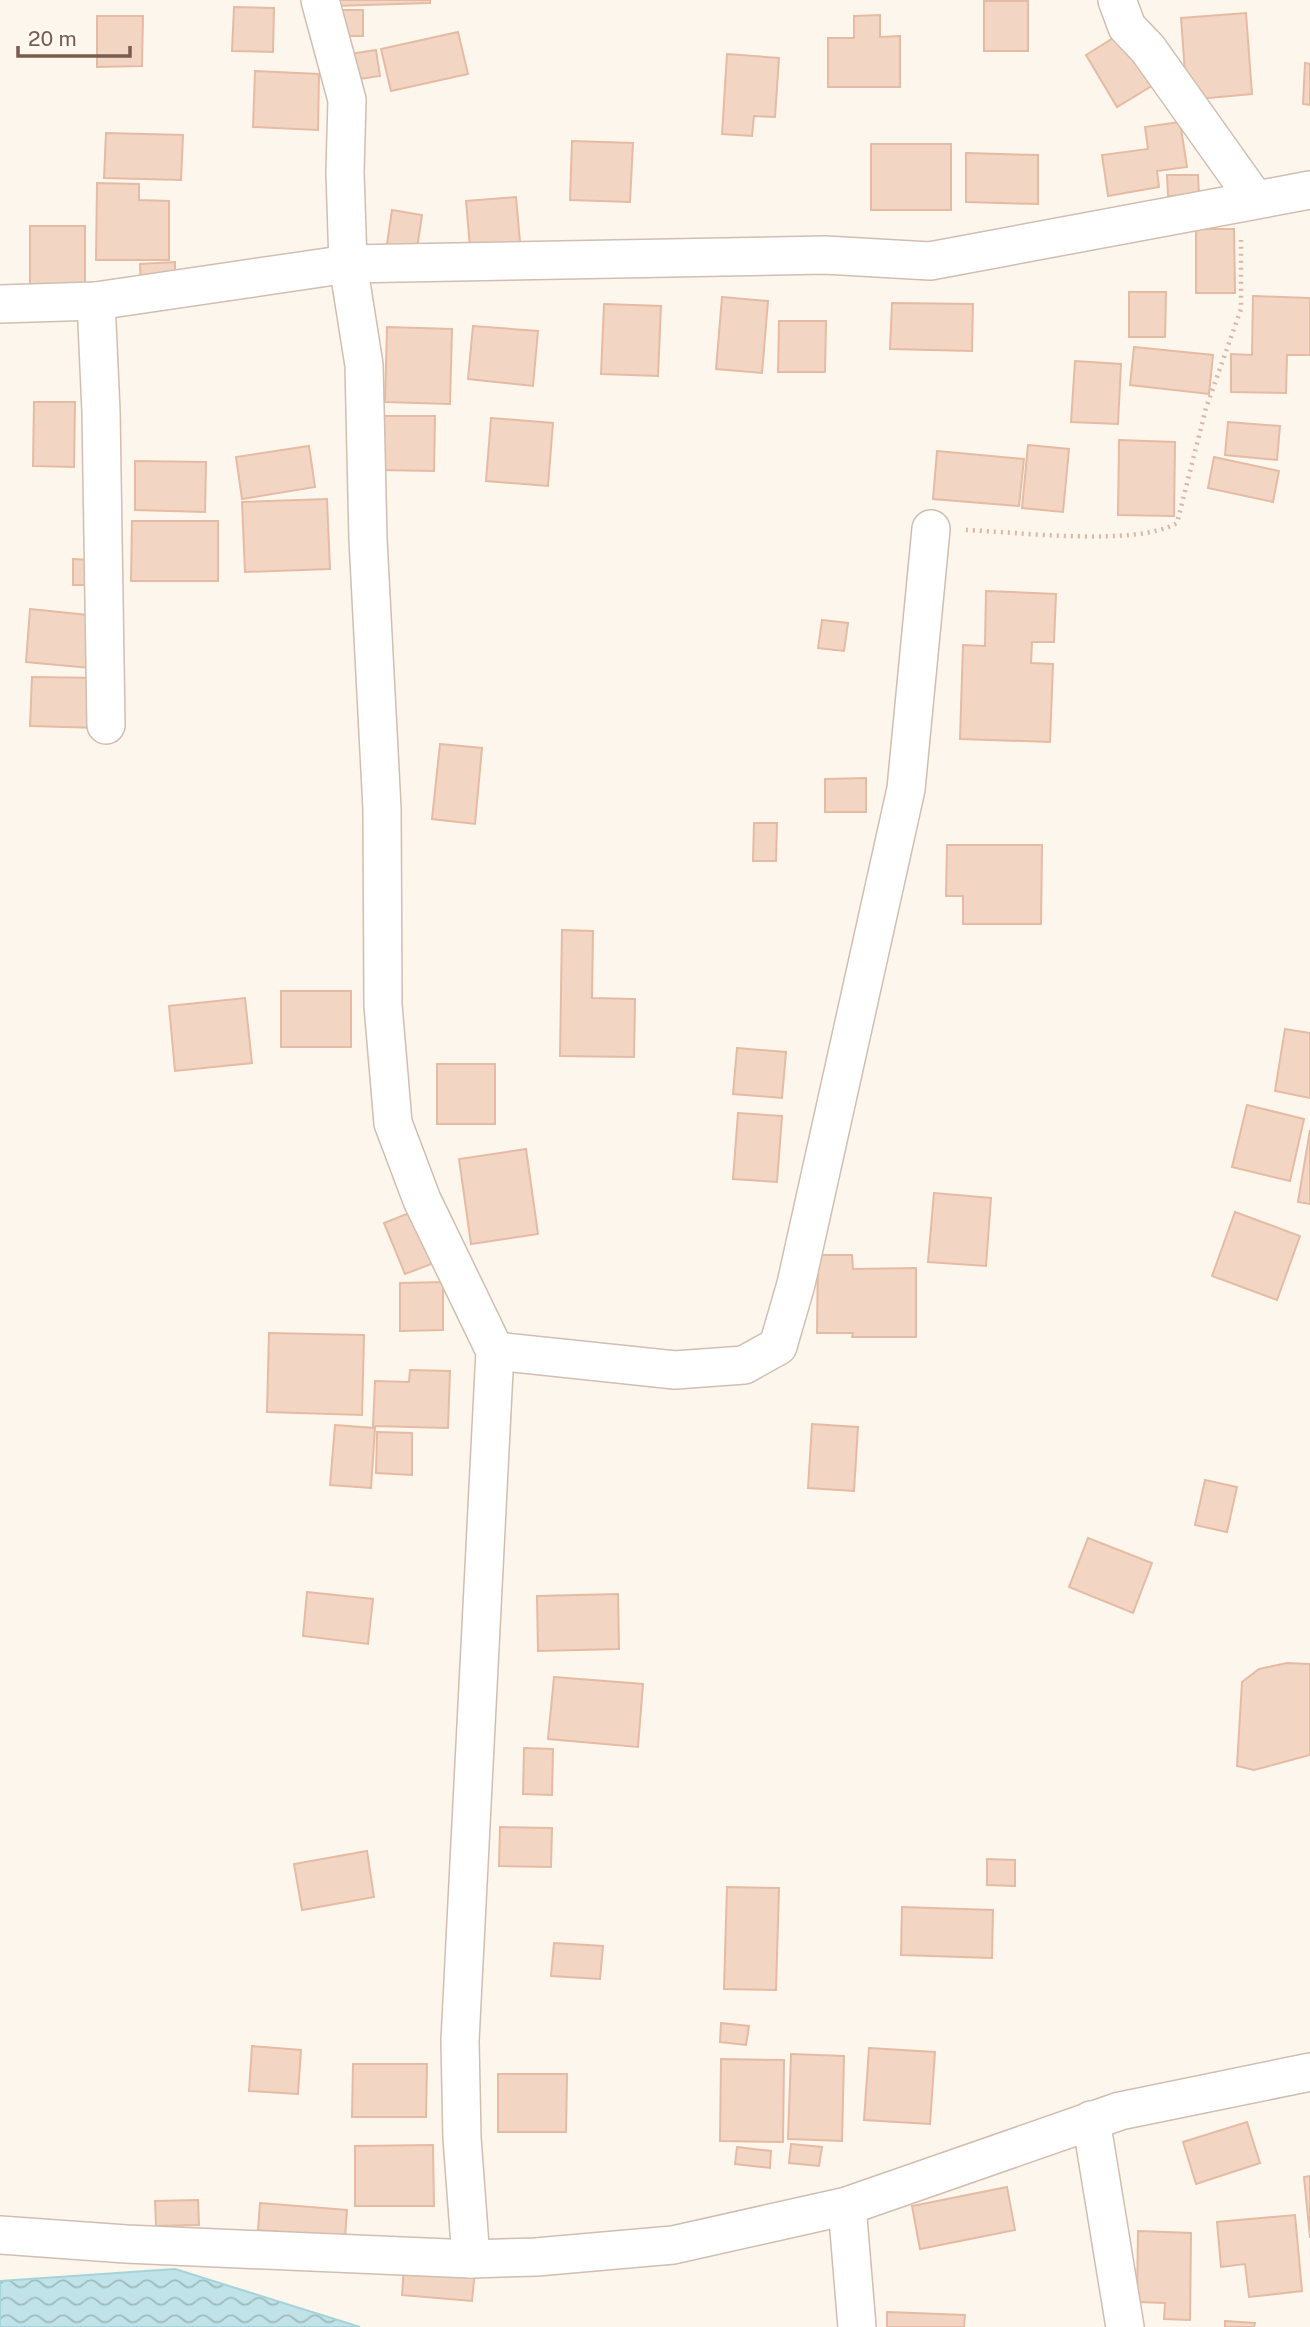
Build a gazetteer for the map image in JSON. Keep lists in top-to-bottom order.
{
  "scale_bar": "20 m"
}
